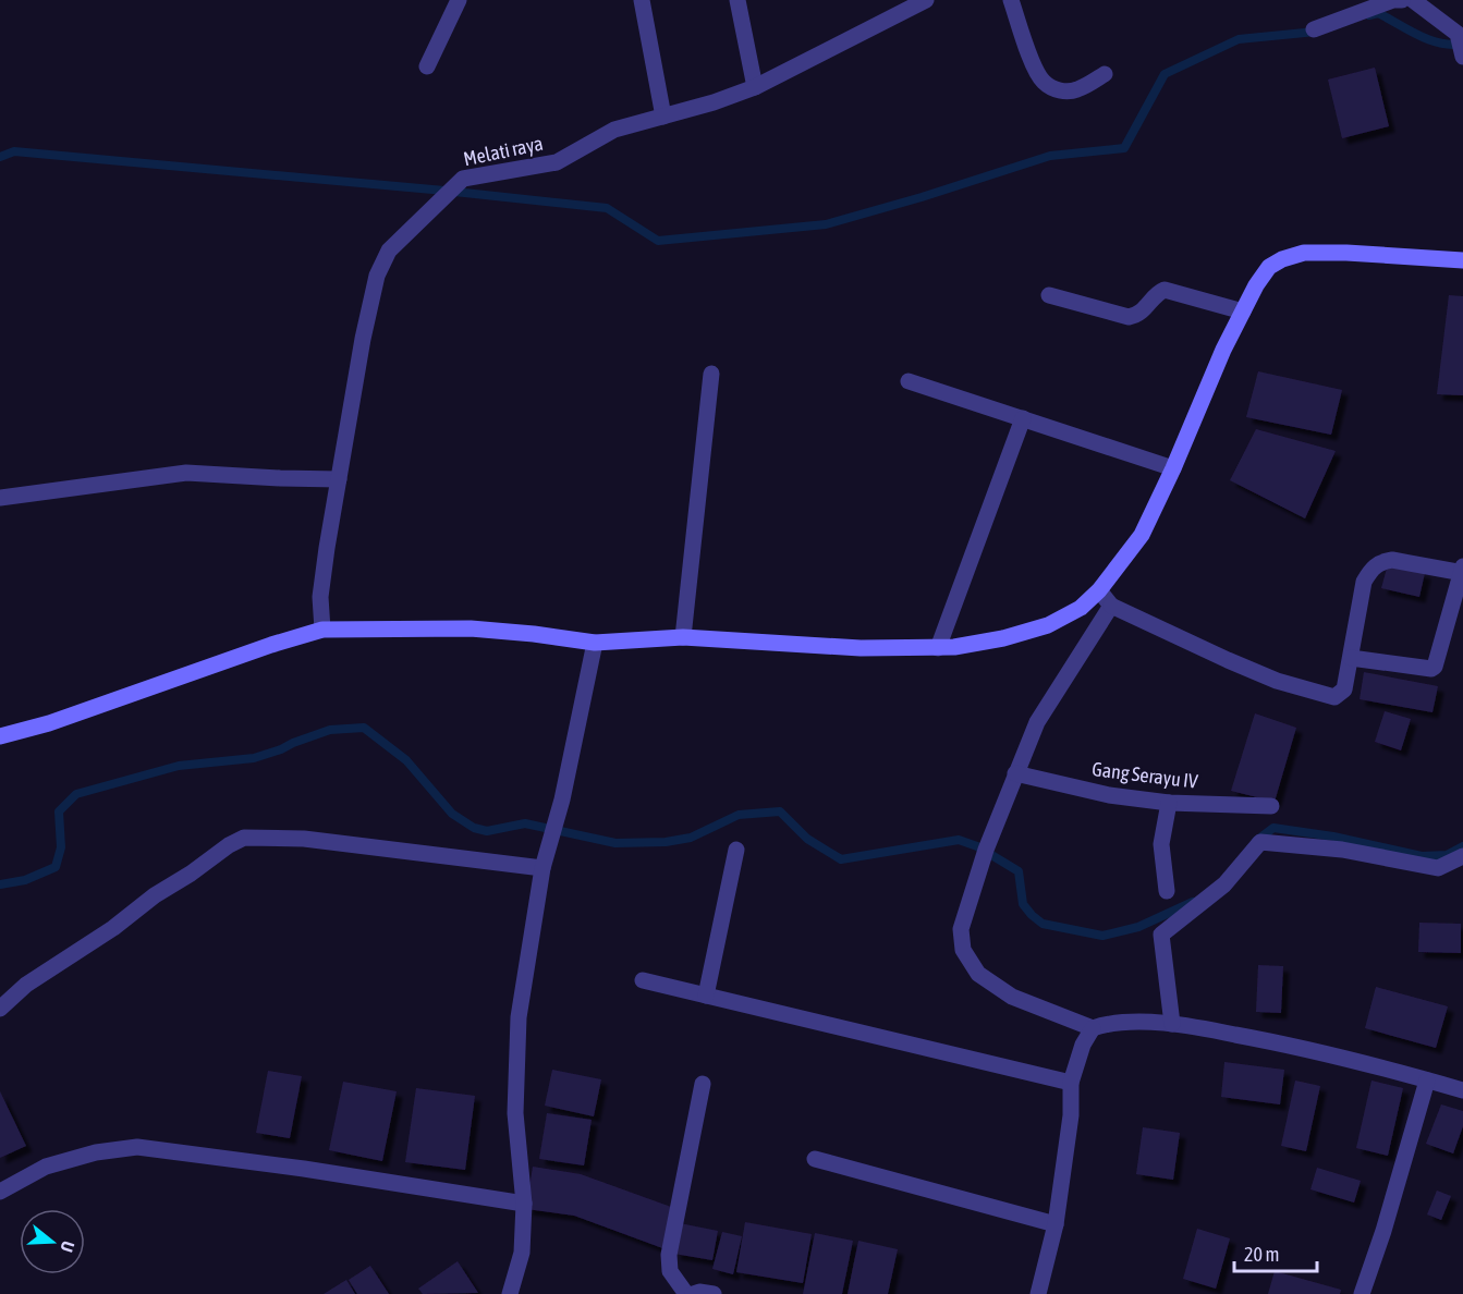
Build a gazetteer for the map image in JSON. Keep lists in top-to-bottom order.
{
  "streets": {
    "street": ["Melati raya", "Gang Serayu IV"]
  },
  "scale_bar": "20 m",
  "north": "right"
}
